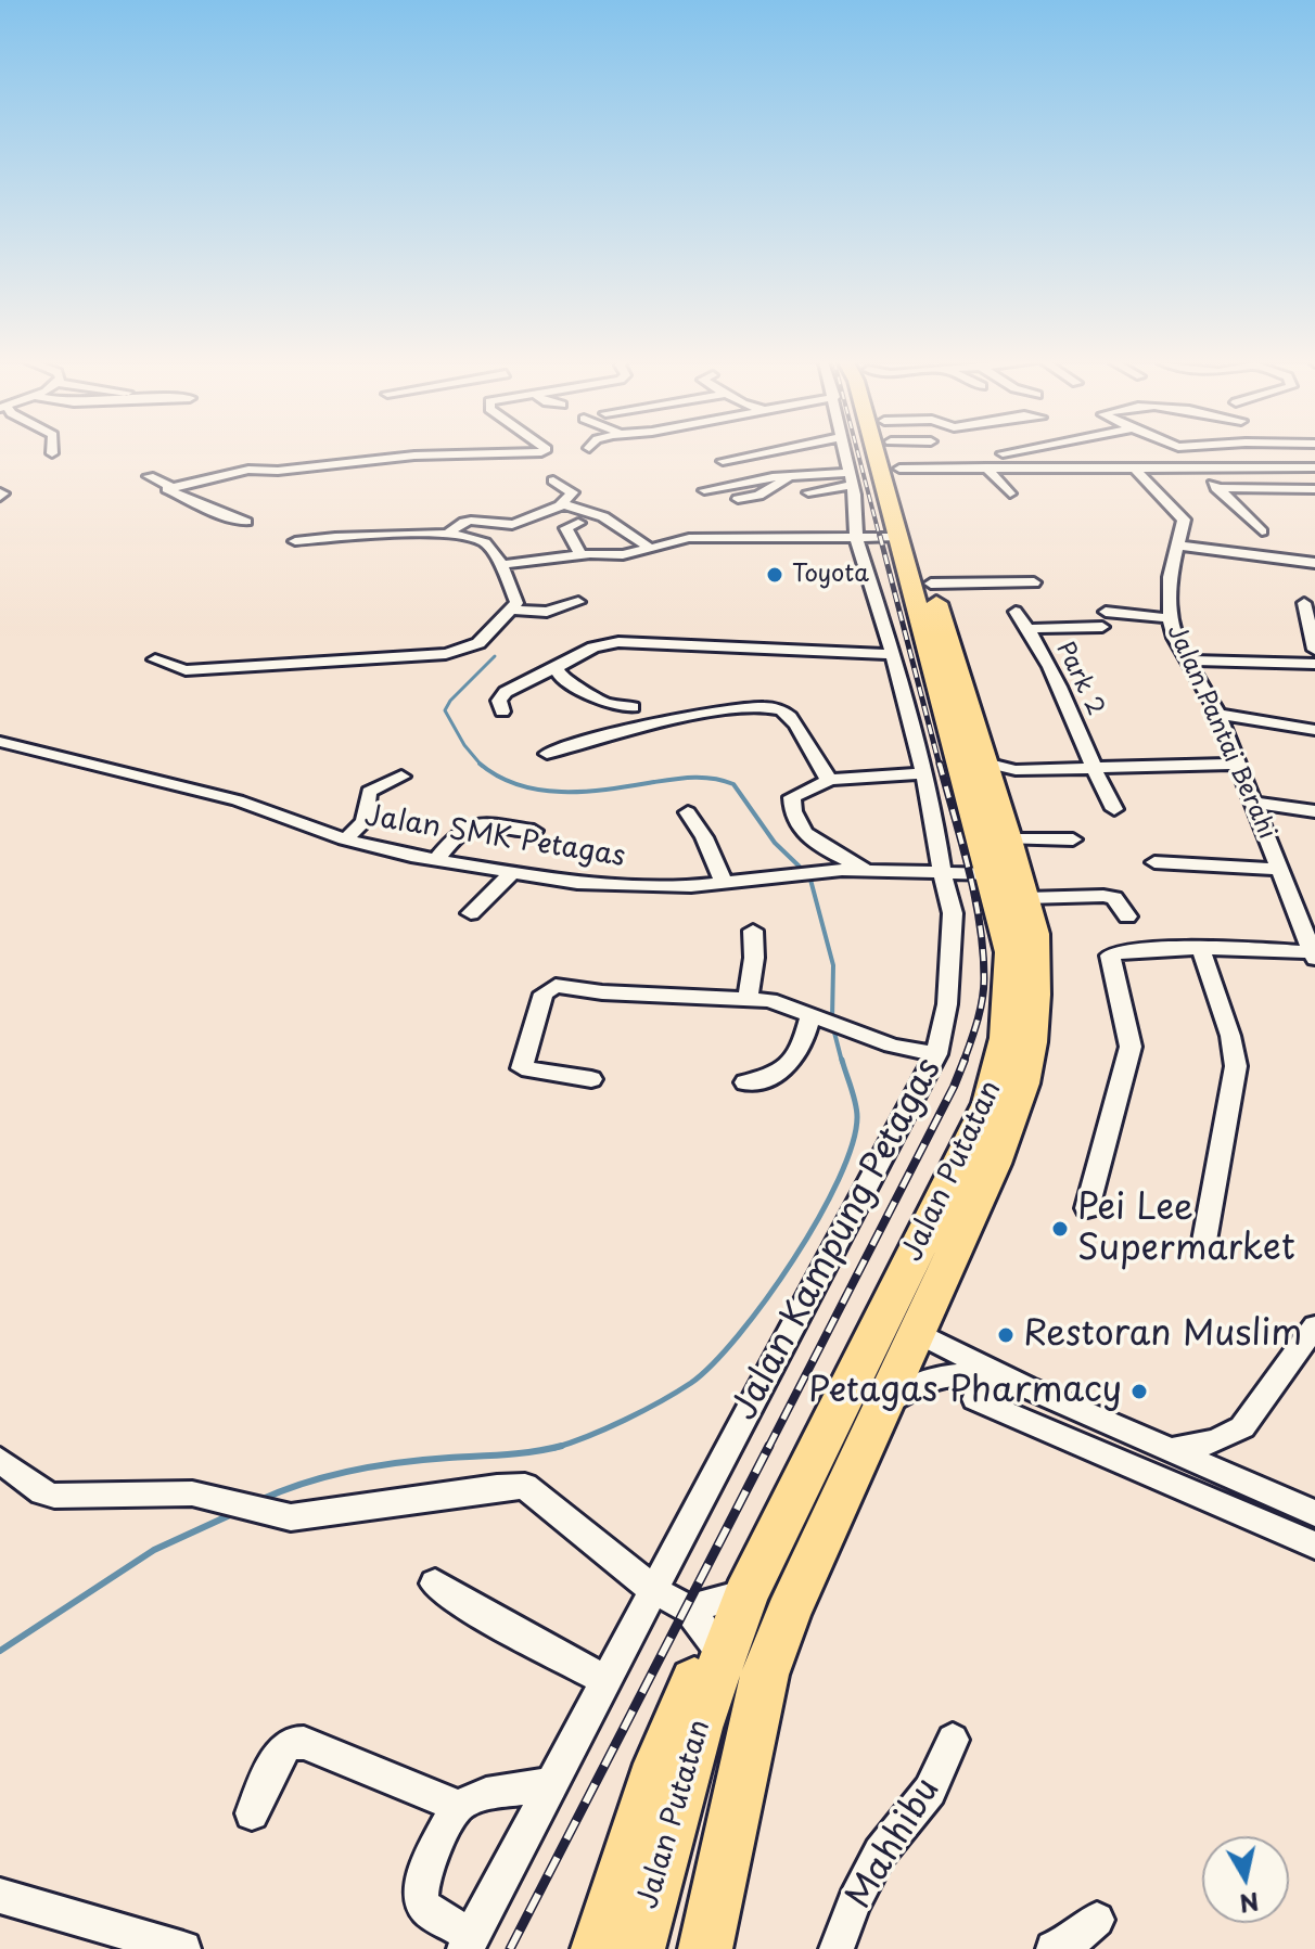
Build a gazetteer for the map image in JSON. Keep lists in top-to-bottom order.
{
  "streets": {
    "highway": ["Jalan Putatan"],
    "street": [
      "Park 2",
      "Jalan Pantai Berahi",
      "Jalan SMK Petagas",
      "Jalan Kampung Petagas",
      "Mahhibu"
    ]
  },
  "crossings": [
    ["Jalan SMK Petagas", "Jalan Putatan"],
    ["Jalan SMK Petagas", "Jalan Kampung Petagas"]
  ],
  "places": [
    "Toyota",
    "Pei Lee Supermarket",
    "Restoran Muslim",
    "Petagas Pharmacy"
  ],
  "north": "bottom"
}
